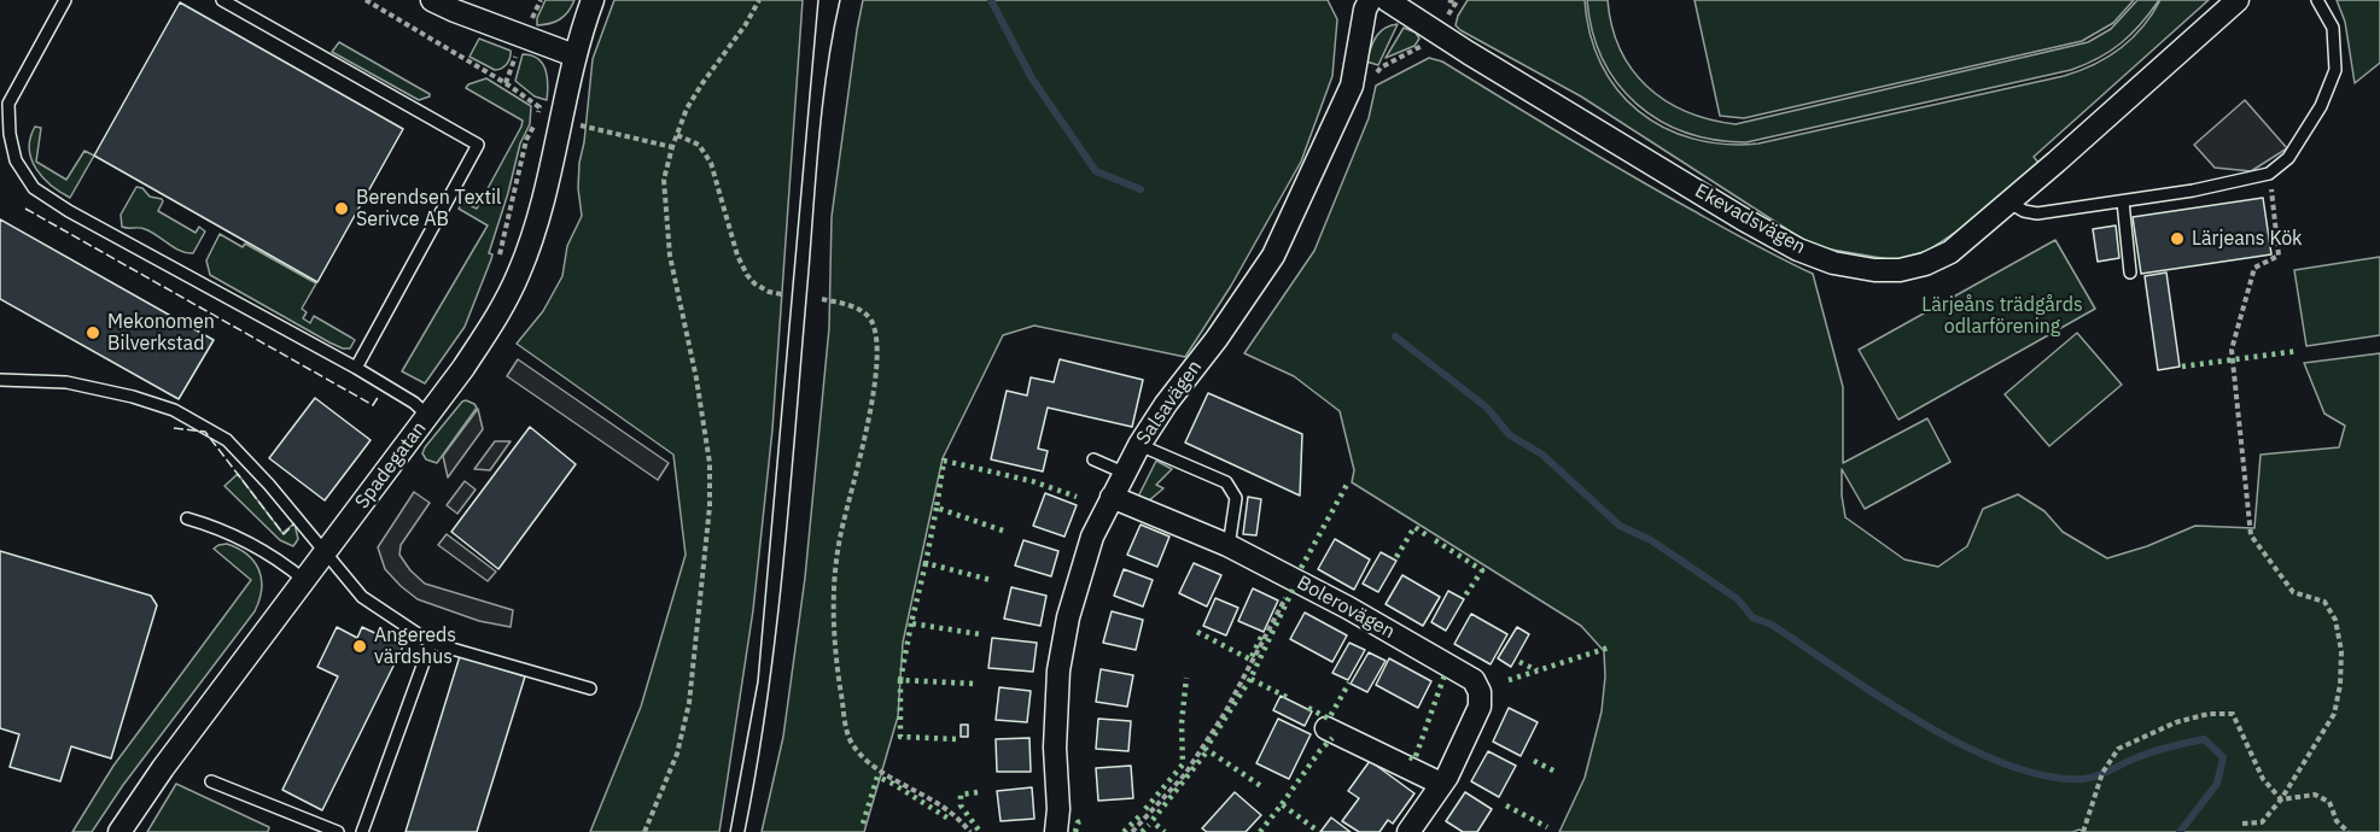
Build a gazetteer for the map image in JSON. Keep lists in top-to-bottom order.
{
  "streets": {
    "street": [
      "Ekevadsvägen",
      "Salsavägen",
      "Spadegatan",
      "Bolerovägen"
    ]
  },
  "crossings": [
    ["Salsavägen", "Bolerovägen"]
  ],
  "parks": ["Lärjeåns trädgårds odlarförening"],
  "places": [
    "Berendsen Textil Serivce AB",
    "Lärjeans Kök",
    "Mekonomen Bilverkstad",
    "Angereds värdshus"
  ]
}
